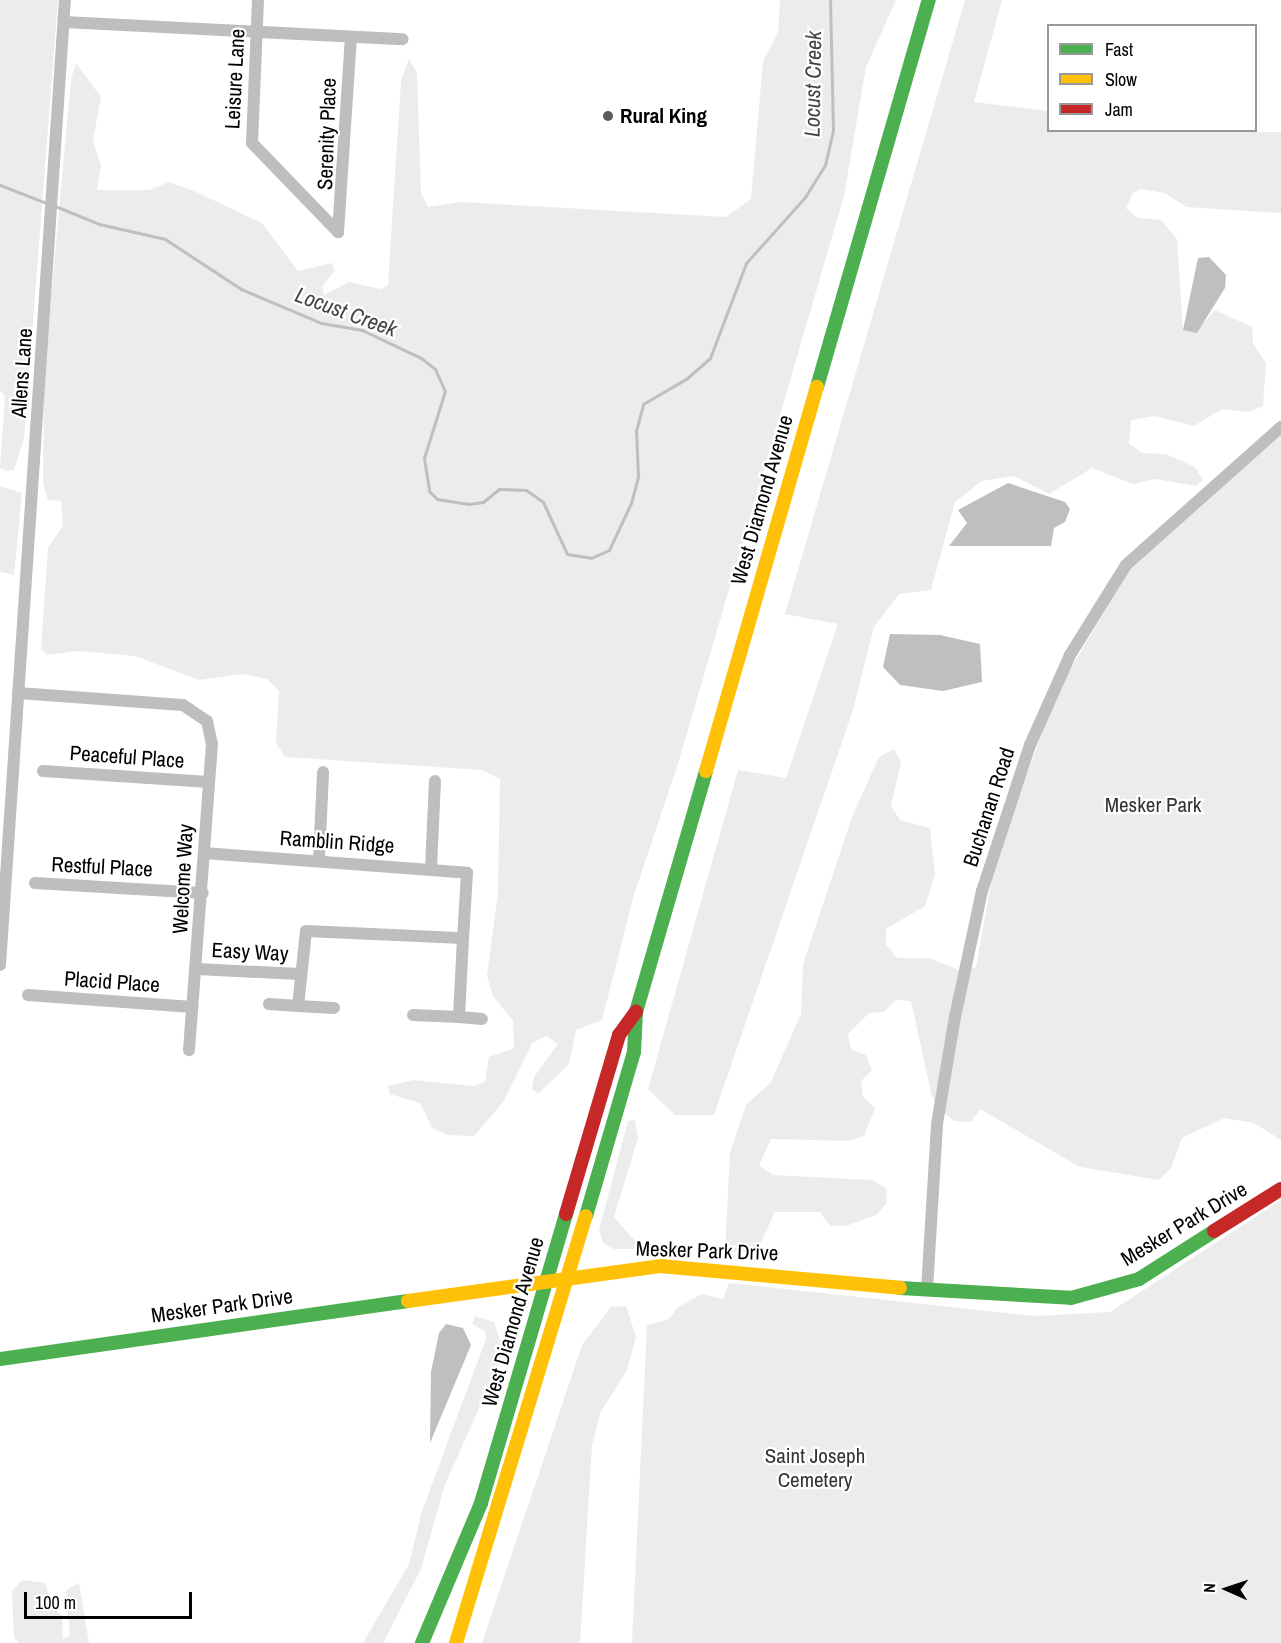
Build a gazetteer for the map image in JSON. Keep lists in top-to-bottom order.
{
  "streets": {
    "main road": ["West Diamond Avenue", "Mesker Park Drive"],
    "street": [
      "Leisure Lane",
      "Serenity Place",
      "Allens Lane",
      "Peaceful Place",
      "Buchanan Road",
      "Ramblin Ridge",
      "Restful Place",
      "Welcome Way",
      "Easy Way",
      "Placid Place"
    ]
  },
  "crossings": [
    ["Leisure Lane", "Serenity Place"],
    ["Allens Lane", "Welcome Way"],
    ["West Diamond Avenue", "Mesker Park Drive"],
    ["Peaceful Place", "Welcome Way"],
    ["Buchanan Road", "Mesker Park Drive"],
    ["Ramblin Ridge", "Welcome Way"],
    ["Restful Place", "Welcome Way"],
    ["Welcome Way", "Easy Way"],
    ["Welcome Way", "Placid Place"]
  ],
  "water": ["Locust Creek"],
  "parks": ["Mesker Park", "Saint Joseph Cemetery"],
  "places": ["Rural King"],
  "legend": ["Fast", "Slow", "Jam"],
  "scale_bar": "100 m",
  "north": "left"
}
